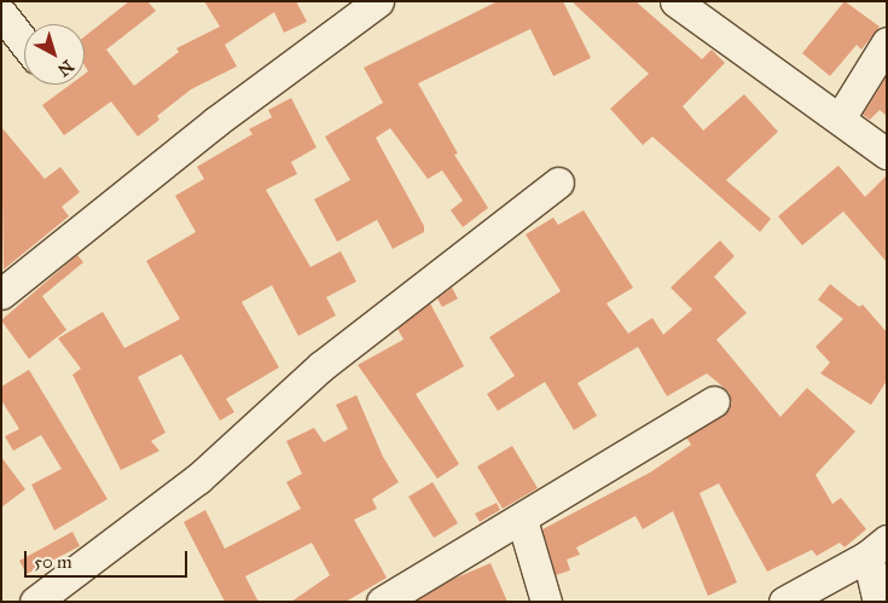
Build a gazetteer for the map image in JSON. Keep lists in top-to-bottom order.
{
  "scale_bar": "50 m",
  "north": "bottom right"
}
